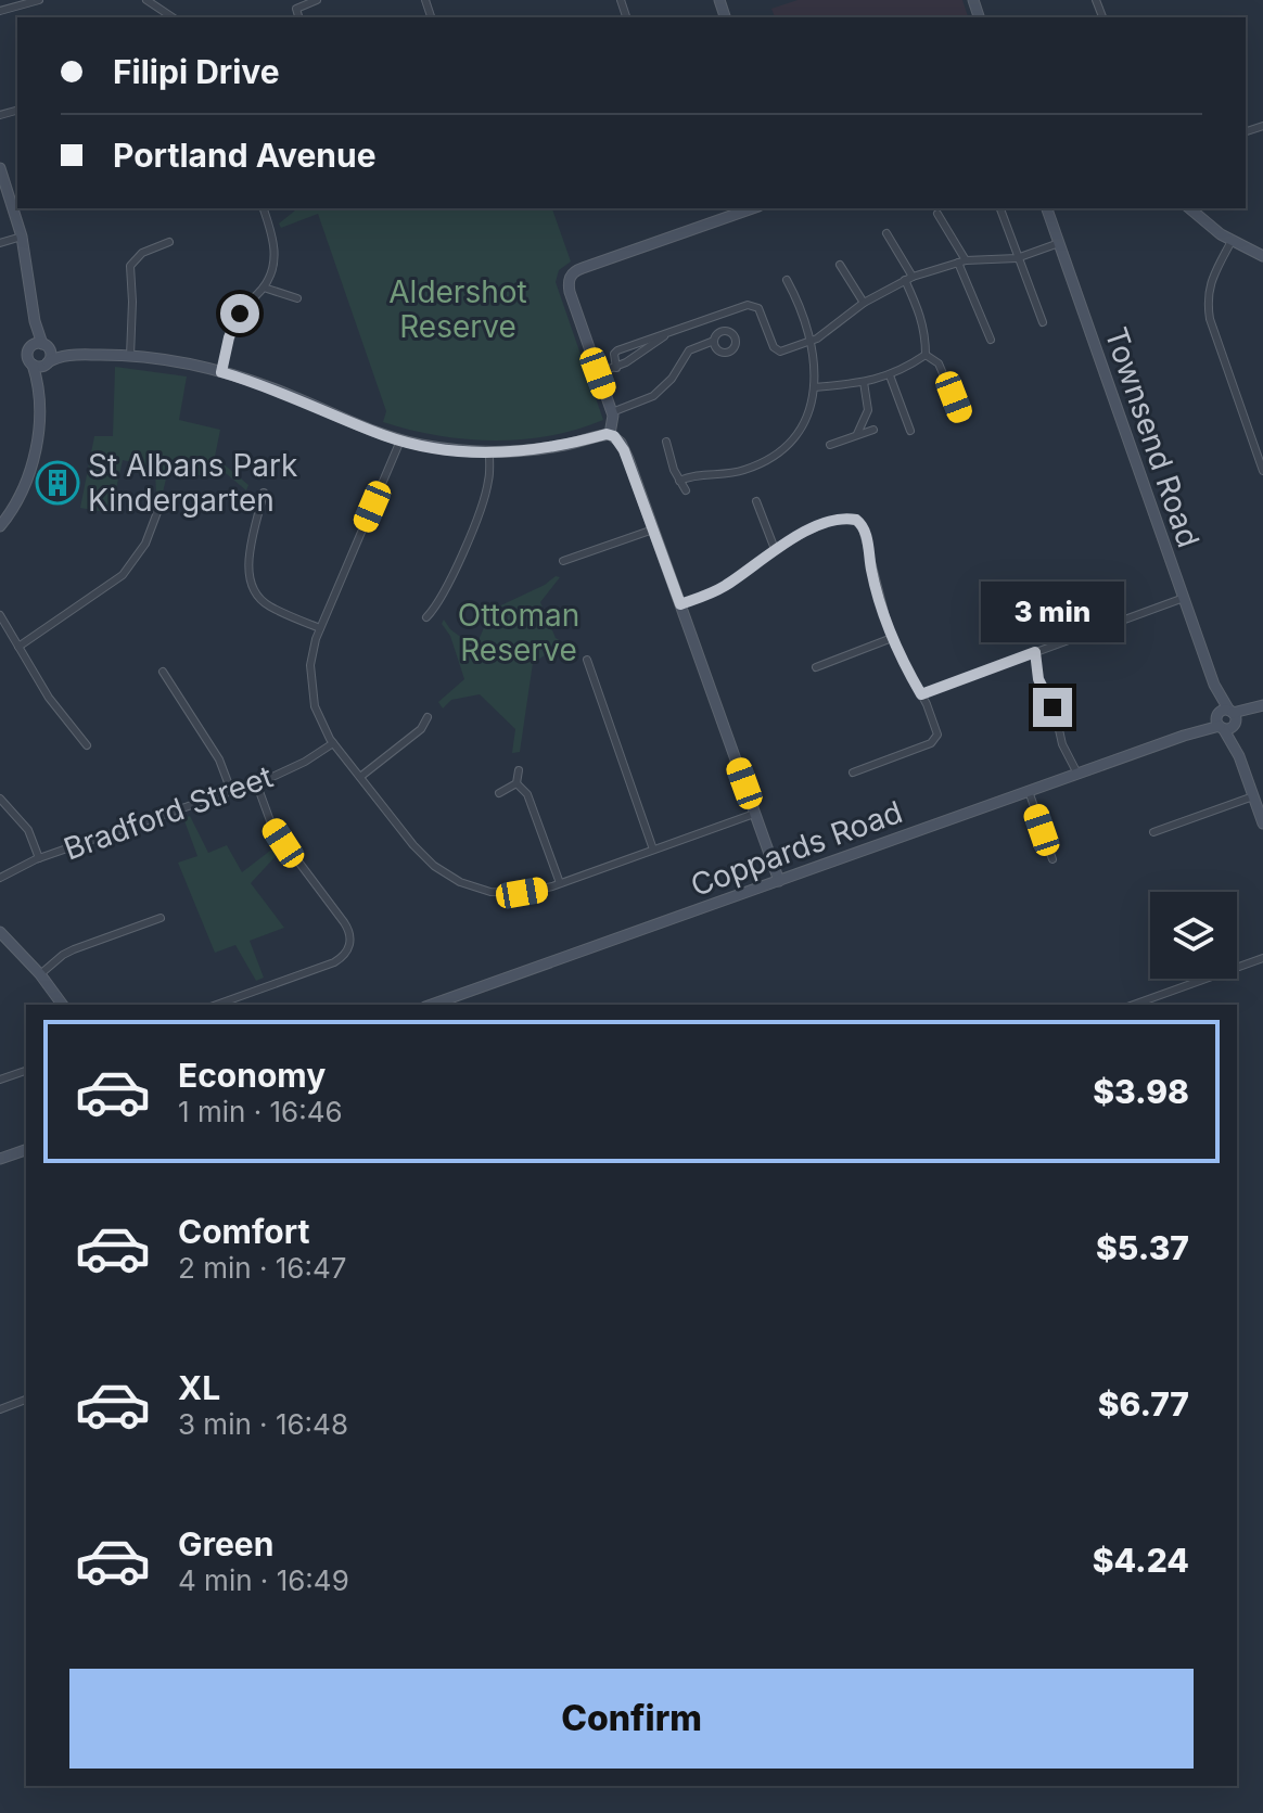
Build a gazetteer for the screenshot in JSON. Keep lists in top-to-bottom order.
{
  "streets": {
    "street": ["Townsend Road", "Bradford Street", "Coppards Road"]
  },
  "crossings": [
    ["Townsend Road", "Coppards Road"]
  ],
  "parks": ["Aldershot Reserve", "Ottoman Reserve"],
  "places": {
    "building": ["St Albans Park Kindergarten"]
  },
  "page": {
    "banner": ["Filipi Drive", "Portland Avenue"],
    "bubble": "3 min",
    "list": [
      {
        "name": "Economy",
        "note": "1 min · 16:46",
        "value": "$3.98"
      },
      {
        "name": "Comfort",
        "note": "2 min · 16:47",
        "value": "$5.37"
      },
      {
        "name": "XL",
        "note": "3 min · 16:48",
        "value": "$6.77"
      },
      {
        "name": "Green",
        "note": "4 min · 16:49",
        "value": "$4.24"
      }
    ],
    "buttons": "Confirm"
  }
}
